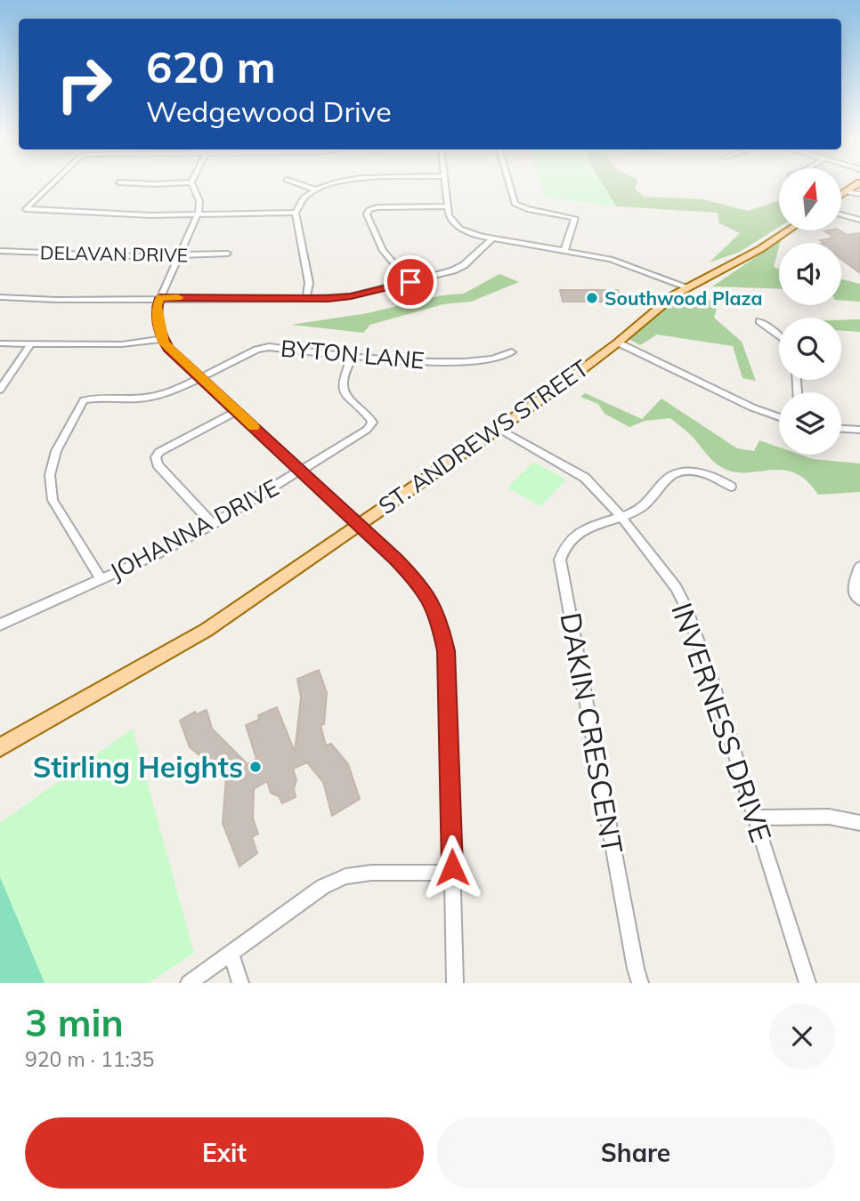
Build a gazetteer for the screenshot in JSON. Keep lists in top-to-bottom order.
{
  "streets": {
    "main road": ["ST. ANDREWS STREET"],
    "street": [
      "DELAVAN DRIVE",
      "BYTON LANE",
      "JOHANNA DRIVE",
      "INVERNESS DRIVE",
      "DAKIN CRESCENT"
    ]
  },
  "crossings": [
    ["BYTON LANE", "JOHANNA DRIVE"],
    ["ST. ANDREWS STREET", "INVERNESS DRIVE"],
    ["INVERNESS DRIVE", "DAKIN CRESCENT"]
  ],
  "places": ["Southwood Plaza", "Stirling Heights"],
  "north": "top",
  "page": {
    "turn": ["620 m", "Wedgewood Drive"],
    "heading": ["3 min", "920 m · 11:35"],
    "buttons": ["Exit", "Share"]
  }
}
